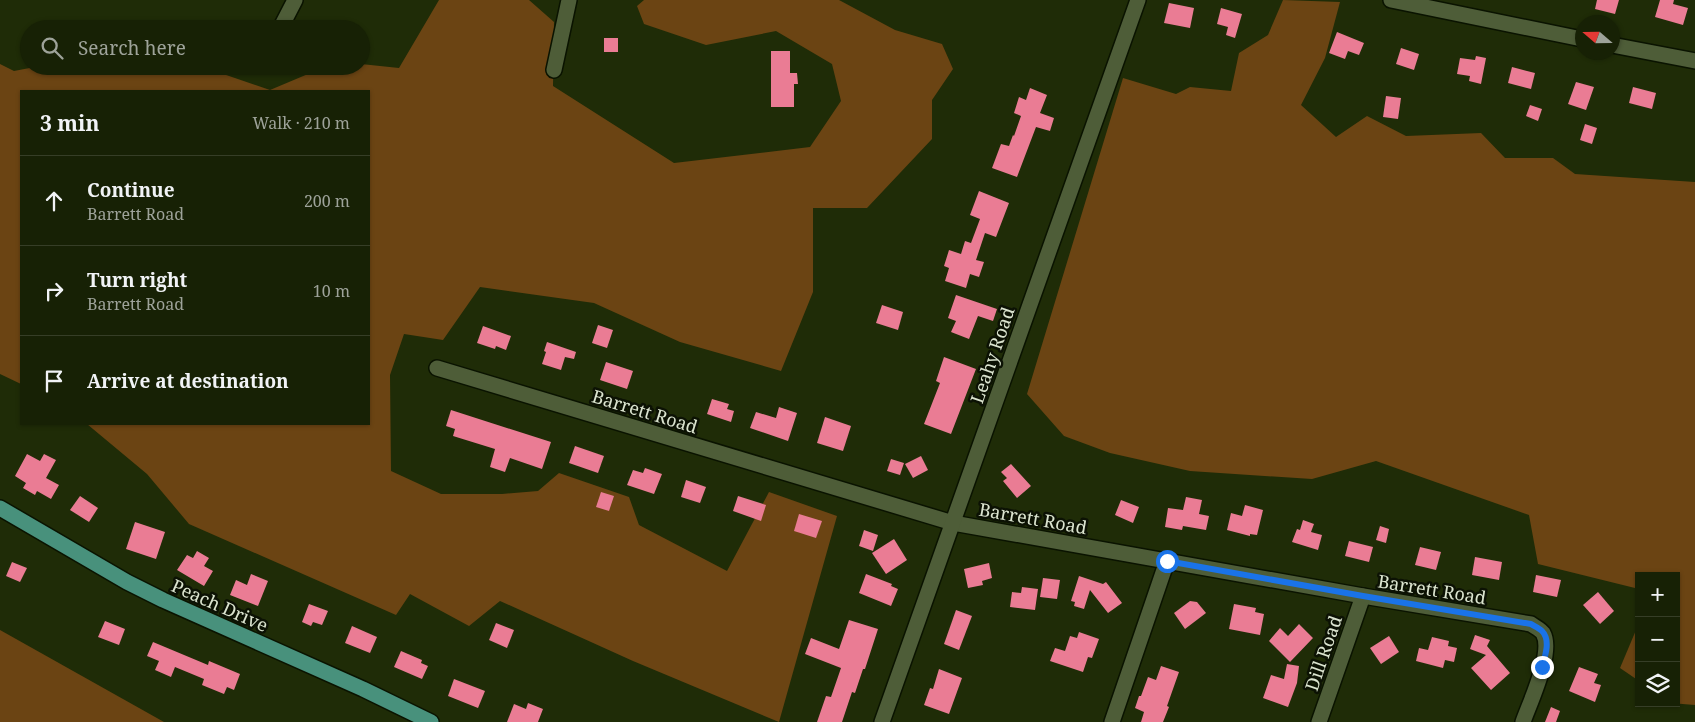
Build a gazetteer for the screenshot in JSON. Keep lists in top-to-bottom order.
{
  "streets": {
    "main road": ["Peach Drive"],
    "street": ["Leahy Road", "Barrett Road", "Dill Road"]
  },
  "crossings": [
    ["Leahy Road", "Barrett Road"],
    ["Barrett Road", "Dill Road"]
  ],
  "north": "left",
  "page": {
    "search": "Search here",
    "heading": ["3 min", "Walk · 210 m"],
    "list": [
      ["Continue", "Barrett Road", "200 m"],
      ["Turn right", "Barrett Road", "10 m"],
      "Arrive at destination"
    ],
    "map_buttons": ["+", "−"]
  }
}
